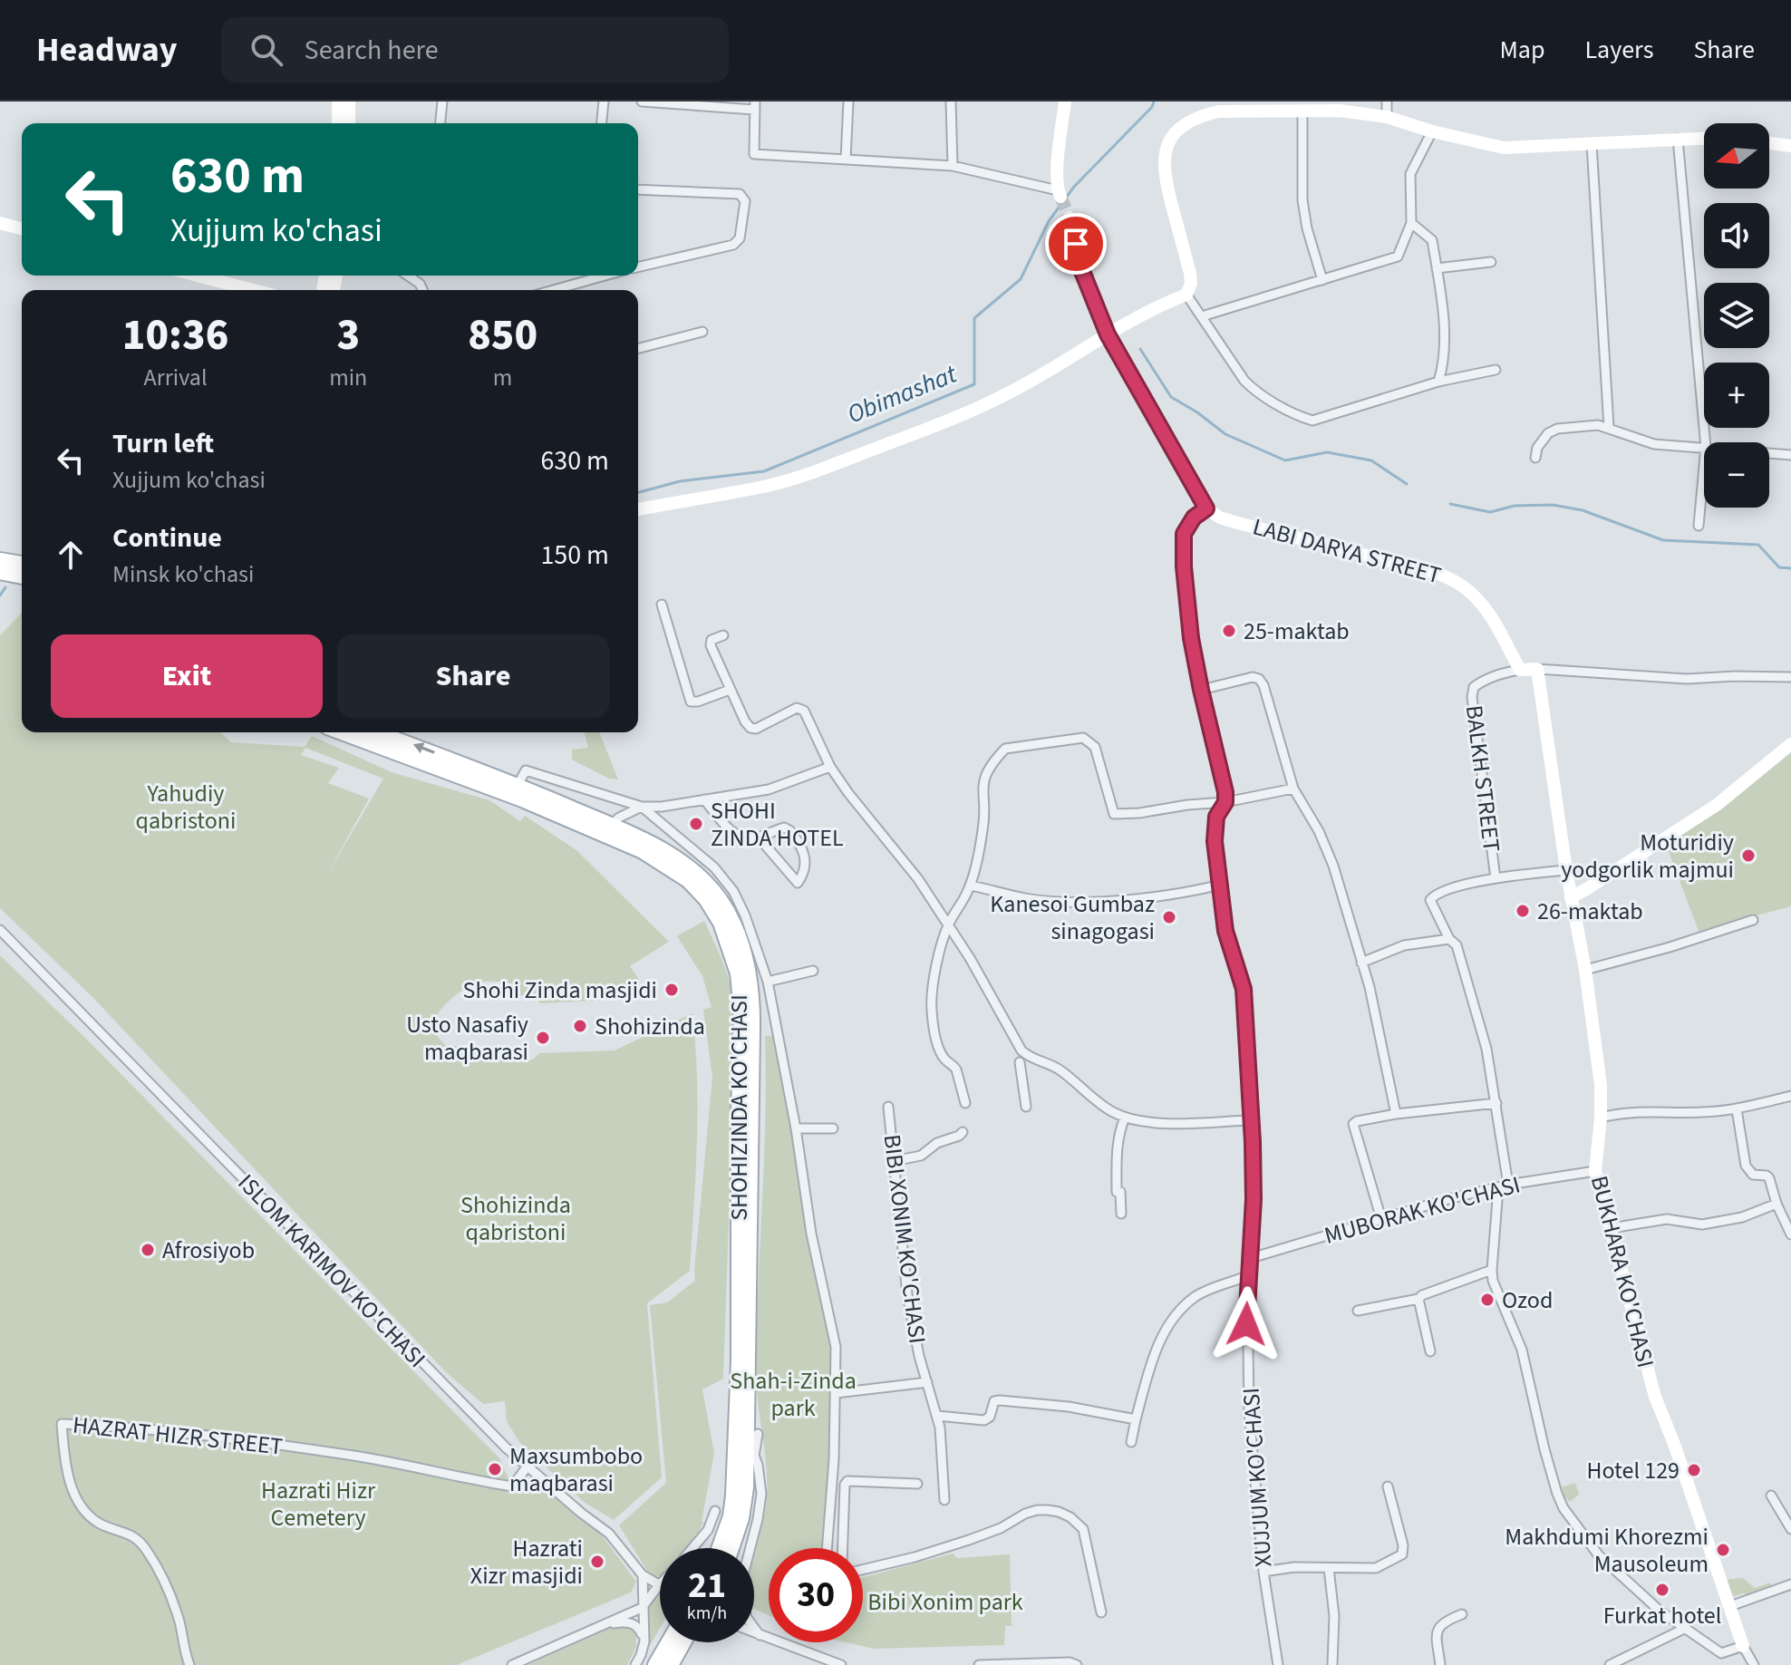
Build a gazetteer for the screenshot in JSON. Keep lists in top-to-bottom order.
{
  "streets": {
    "main road": ["SHOHIZINDA KO'CHASI"],
    "street": [
      "LABI DARYA STREET",
      "BALKH STREET",
      "MUBORAK KO'CHASI",
      "BIBI XONIM KO'CHASI",
      "ISLOM KARIMOV KO'CHASI",
      "BUKHARA KO'CHASI",
      "HAZRAT HIZR STREET",
      "XUJJUM KO'CHASI"
    ]
  },
  "crossings": [
    ["LABI DARYA STREET", "BALKH STREET"],
    ["LABI DARYA STREET", "XUJJUM KO'CHASI"],
    ["MUBORAK KO'CHASI", "BUKHARA KO'CHASI"],
    ["MUBORAK KO'CHASI", "XUJJUM KO'CHASI"],
    ["ISLOM KARIMOV KO'CHASI", "HAZRAT HIZR STREET"]
  ],
  "water": ["Obimashat"],
  "parks": [
    "Yahudiy qabristoni",
    "Shohizinda qabristoni",
    "Shah-i-Zinda park",
    "Hazrati Hizr Cemetery",
    "Bibi Xonim park"
  ],
  "places": [
    "25-maktab",
    "SHOHI ZINDA HOTEL",
    "Moturidiy yodgorlik majmui",
    "26-maktab",
    "Kanesoi Gumbaz sinagogasi",
    "Shohi Zinda masjidi",
    "Shohizinda",
    "Usto Nasafiy maqbarasi",
    "Afrosiyob",
    "Ozod",
    "Maxsumbobo maqbarasi",
    "Hotel 129",
    "Makhdumi Khorezmi Mausoleum",
    "Hazrati Xizr masjidi",
    "Furkat hotel"
  ],
  "north": "left",
  "page": {
    "header": "Headway",
    "search": "Search here",
    "nav": ["Map", "Layers", "Share"],
    "map_buttons": ["+", "−"],
    "turn": ["630 m", "Xujjum ko'chasi"],
    "eta": [
      "10:36",
      "Arrival",
      "3",
      "min",
      "850",
      "m"
    ],
    "list": [
      {
        "name": "Turn left",
        "note": "Xujjum ko'chasi",
        "value": "630 m"
      },
      {
        "name": "Continue",
        "note": "Minsk ko'chasi",
        "value": "150 m"
      }
    ],
    "buttons": ["Exit", "Share"],
    "speed": "21 km/h",
    "limit": "30"
  }
}
